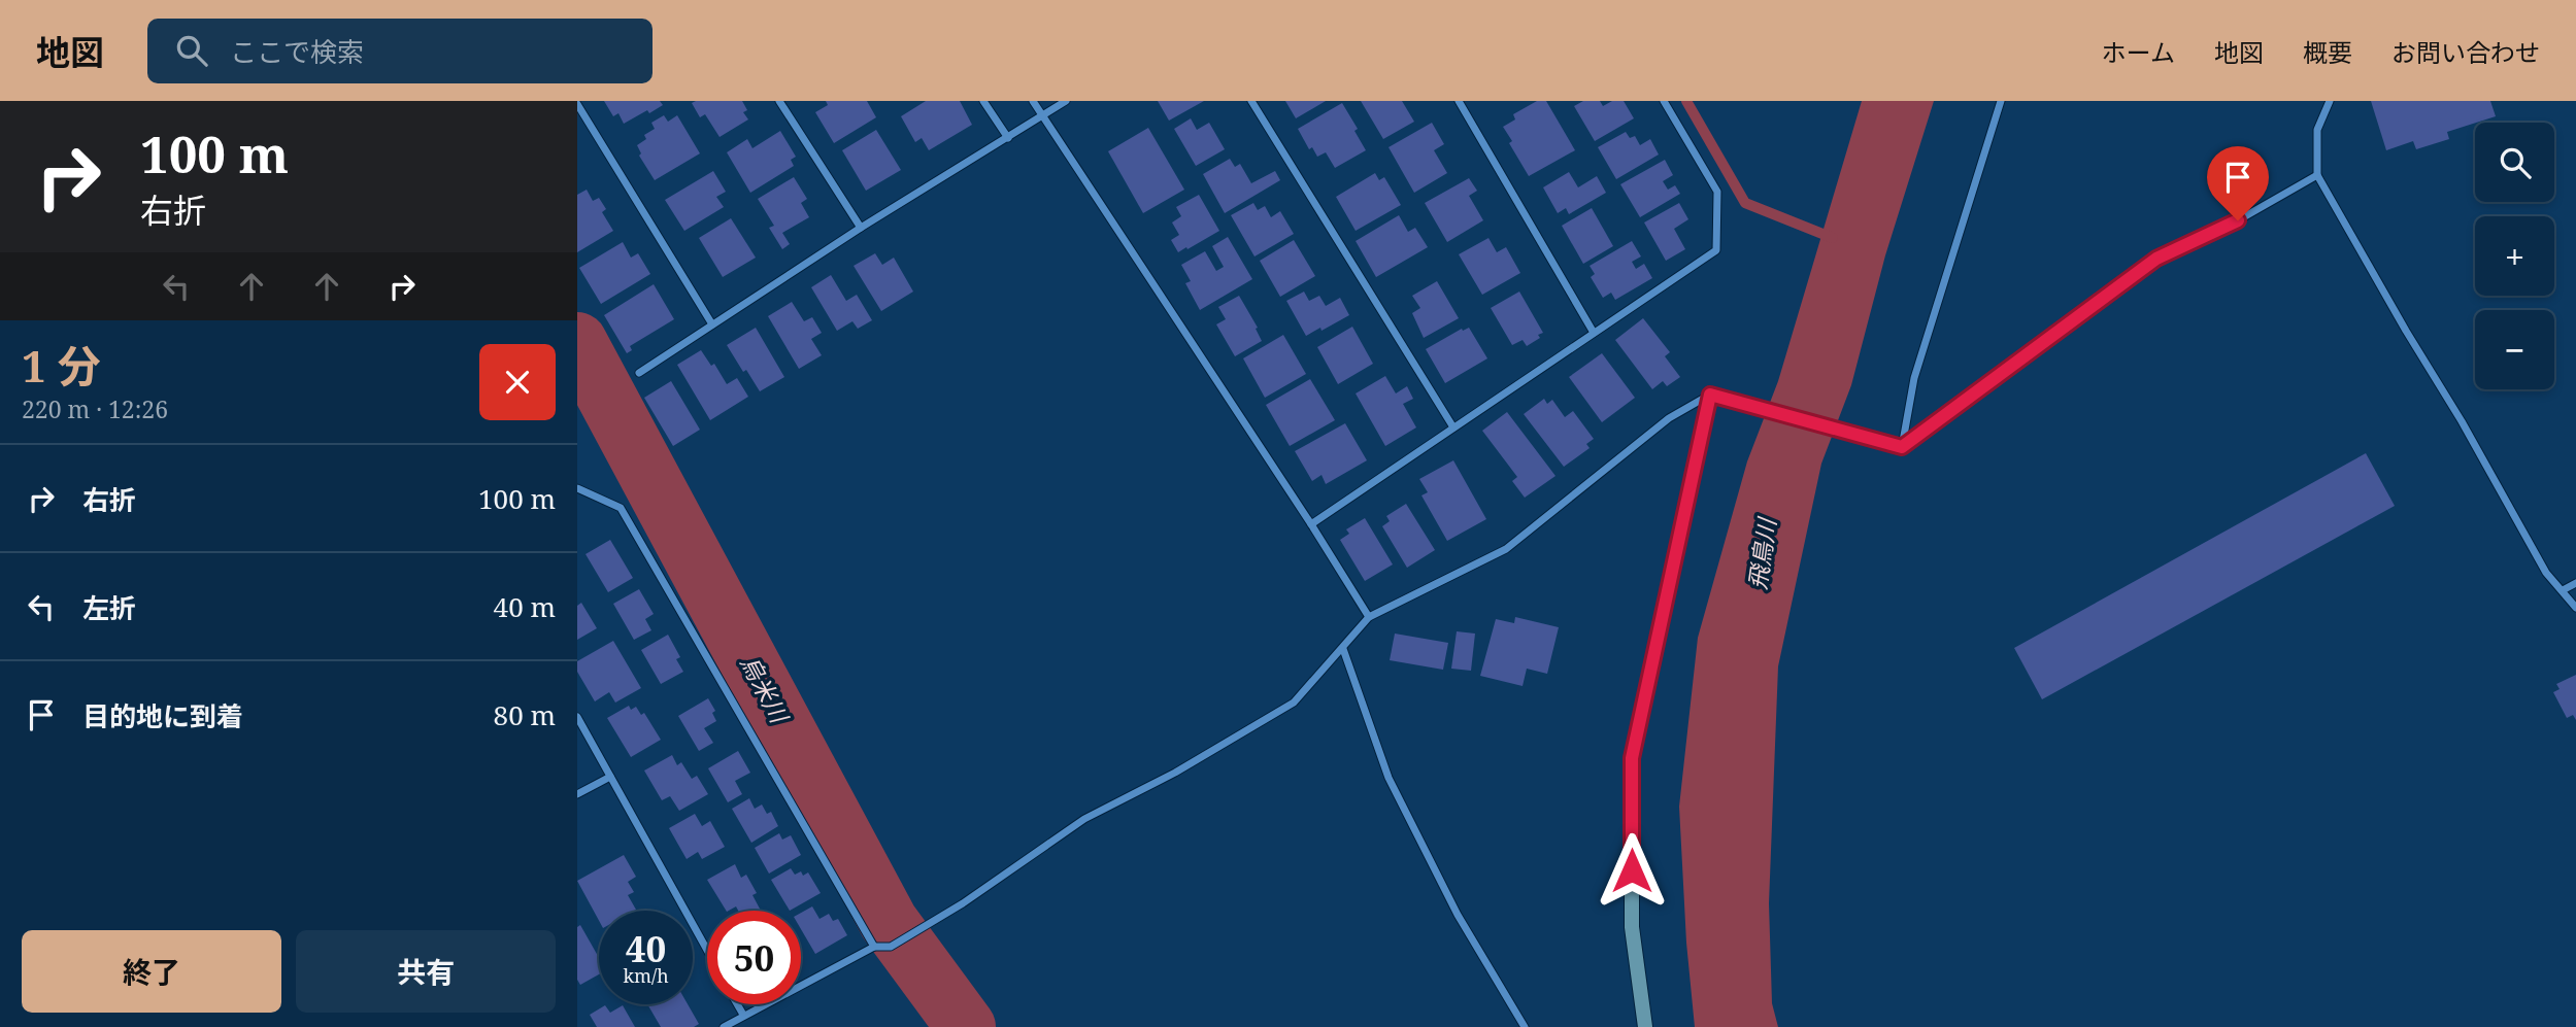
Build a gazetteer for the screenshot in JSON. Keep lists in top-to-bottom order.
{
  "water": ["飛鳥川", "烏米川"],
  "page": {
    "header": "地図",
    "search": "ここで検索",
    "nav": [
      "ホーム",
      "地図",
      "概要",
      "お問い合わせ"
    ],
    "turn": ["100 m", "右折"],
    "map_buttons": ["+", "−"],
    "heading": ["1 分", "220 m · 12:26"],
    "list": [
      {
        "name": "右折",
        "value": "100 m"
      },
      {
        "name": "左折",
        "value": "40 m"
      },
      {
        "name": "目的地に到着",
        "value": "80 m"
      }
    ],
    "speed": "40 km/h",
    "limit": "50",
    "buttons": ["終了", "共有"]
  }
}
